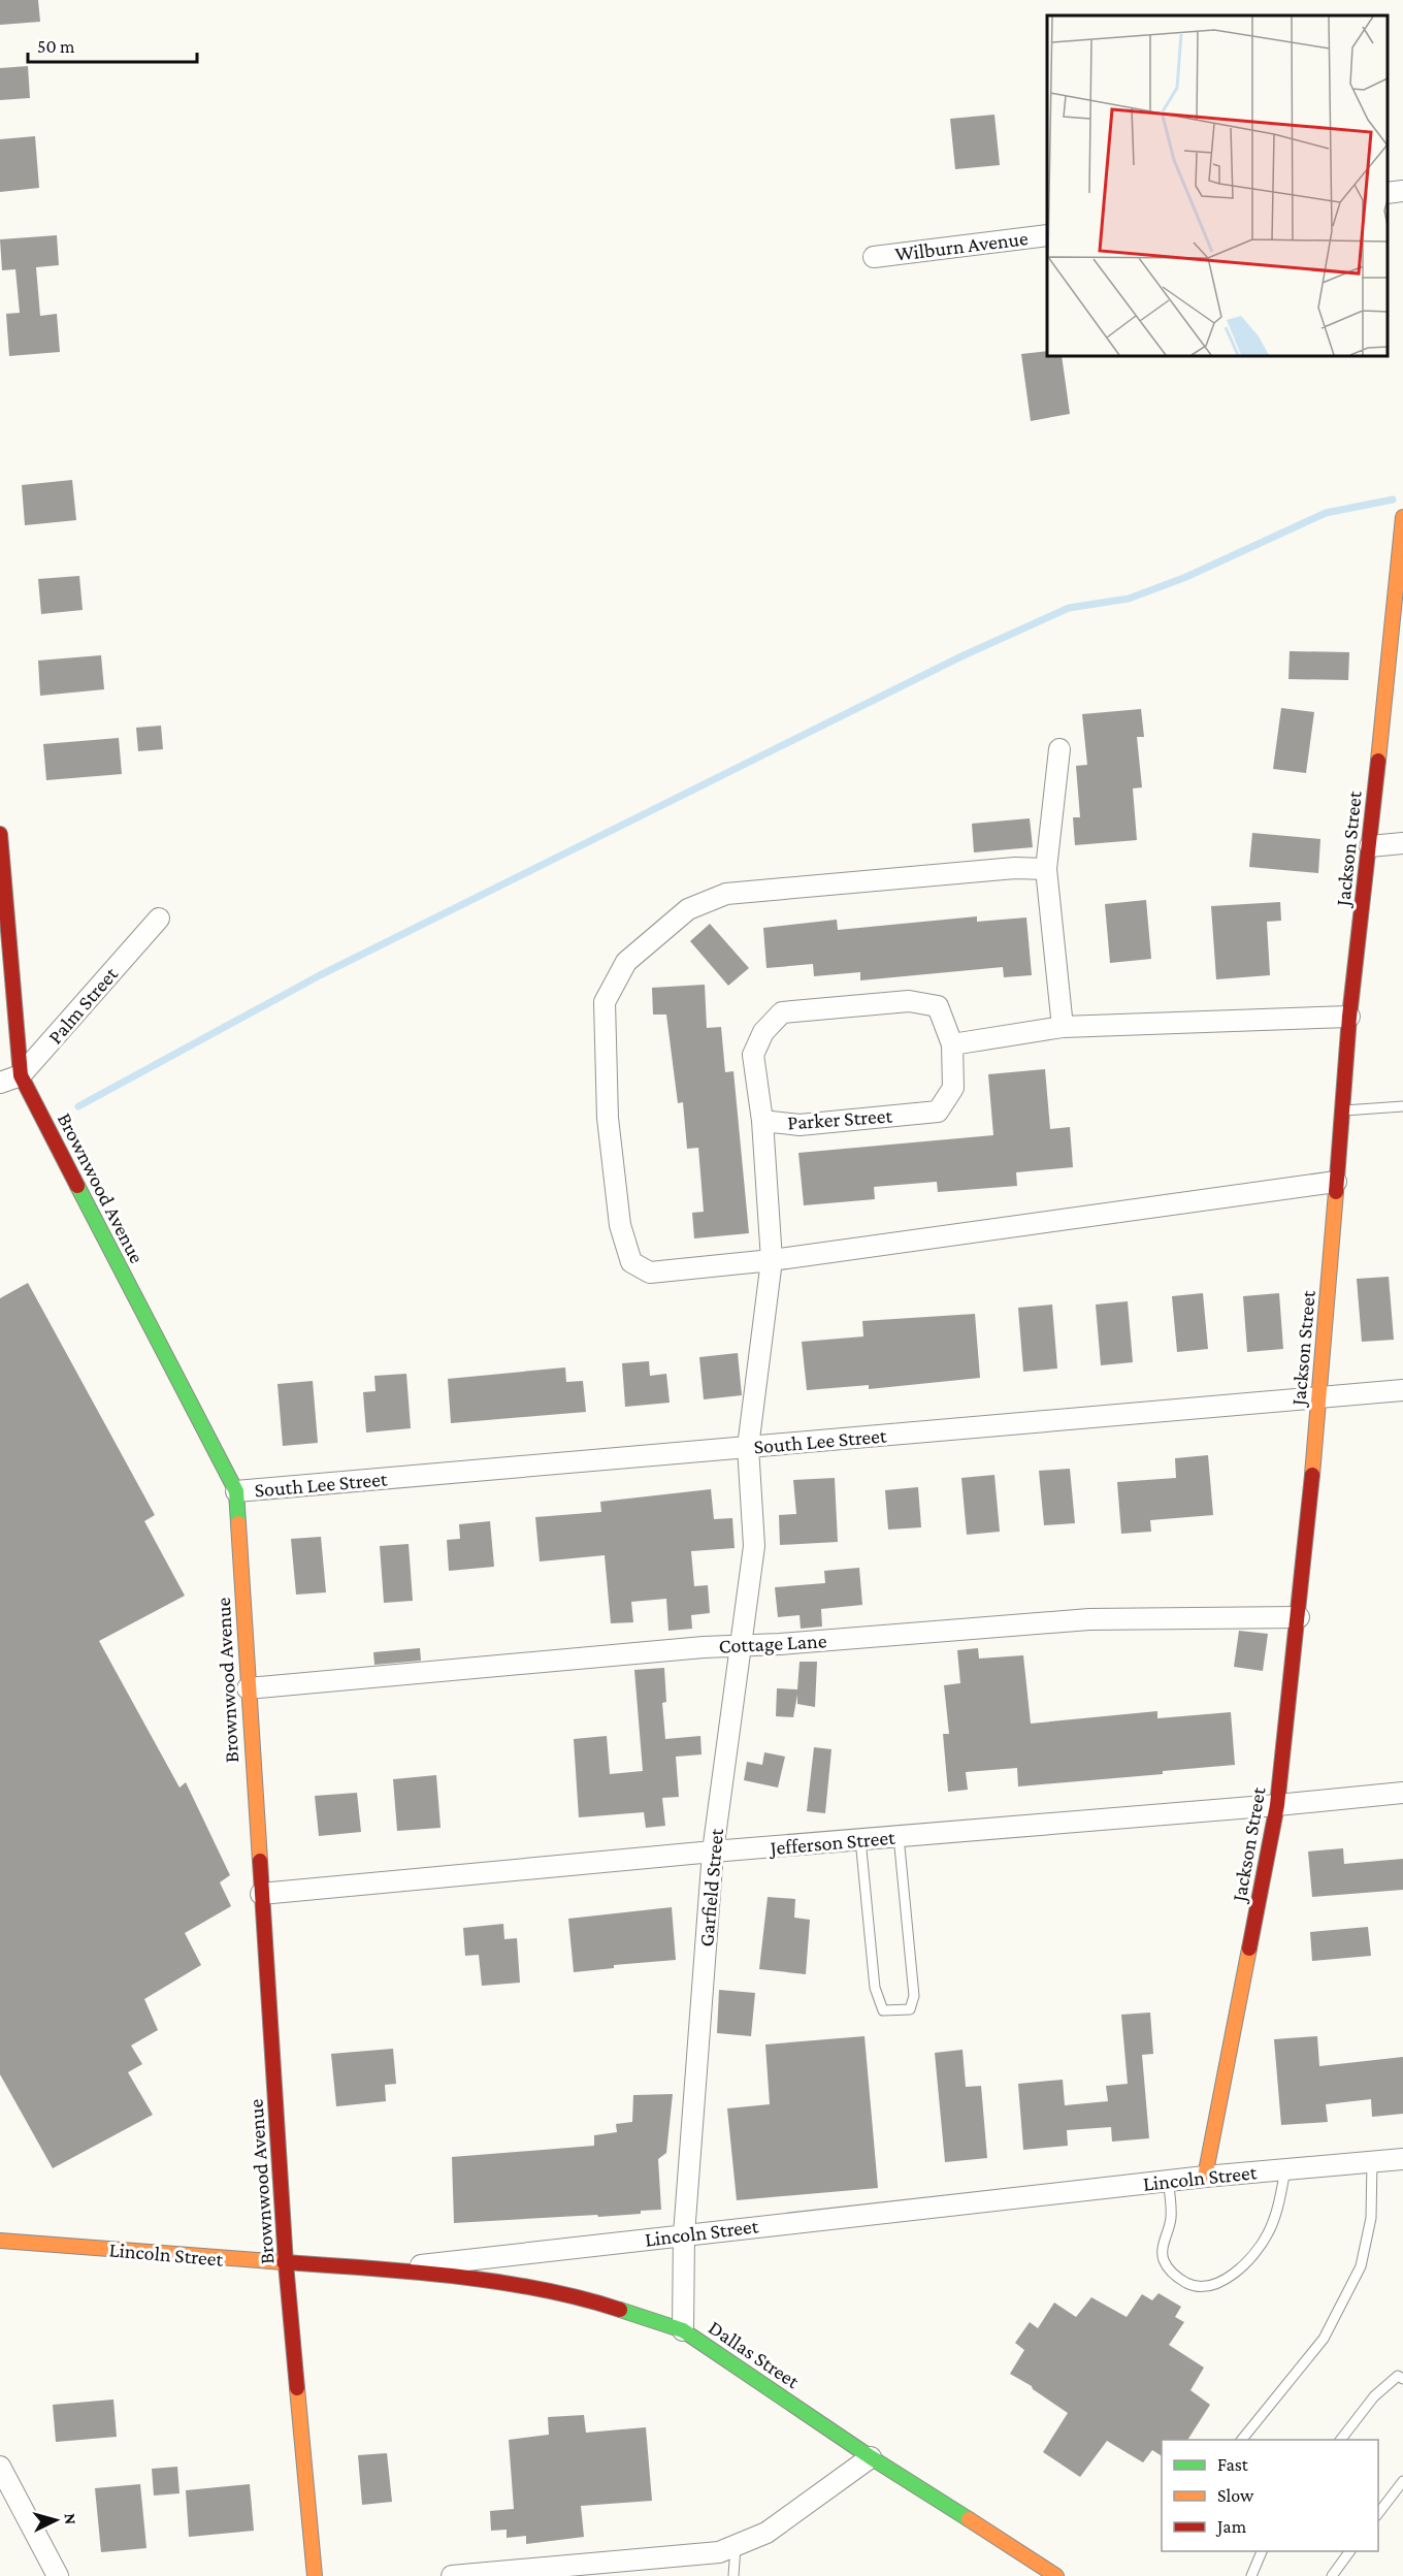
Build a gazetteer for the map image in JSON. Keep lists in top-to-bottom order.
{
  "streets": {
    "street": [
      "Wilburn Avenue",
      "Jackson Street",
      "Palm Street",
      "Parker Street",
      "Brownwood Avenue",
      "South Lee Street",
      "Cottage Lane",
      "Jefferson Street",
      "Garfield Street",
      "Lincoln Street",
      "Dallas Street"
    ]
  },
  "crossings": [
    ["Jackson Street", "South Lee Street"],
    ["Jackson Street", "Cottage Lane"],
    ["Jackson Street", "Jefferson Street"],
    ["Jackson Street", "Lincoln Street"],
    ["Palm Street", "Brownwood Avenue"],
    ["Parker Street", "Garfield Street"],
    ["Brownwood Avenue", "South Lee Street"],
    ["Brownwood Avenue", "Cottage Lane"],
    ["Brownwood Avenue", "Jefferson Street"],
    ["Brownwood Avenue", "Lincoln Street"],
    ["South Lee Street", "Garfield Street"],
    ["Cottage Lane", "Garfield Street"],
    ["Jefferson Street", "Garfield Street"],
    ["Garfield Street", "Lincoln Street"],
    ["Garfield Street", "Dallas Street"],
    ["Lincoln Street", "Dallas Street"]
  ],
  "legend": ["Fast", "Slow", "Jam"],
  "scale_bar": "50 m",
  "north": "right"
}
